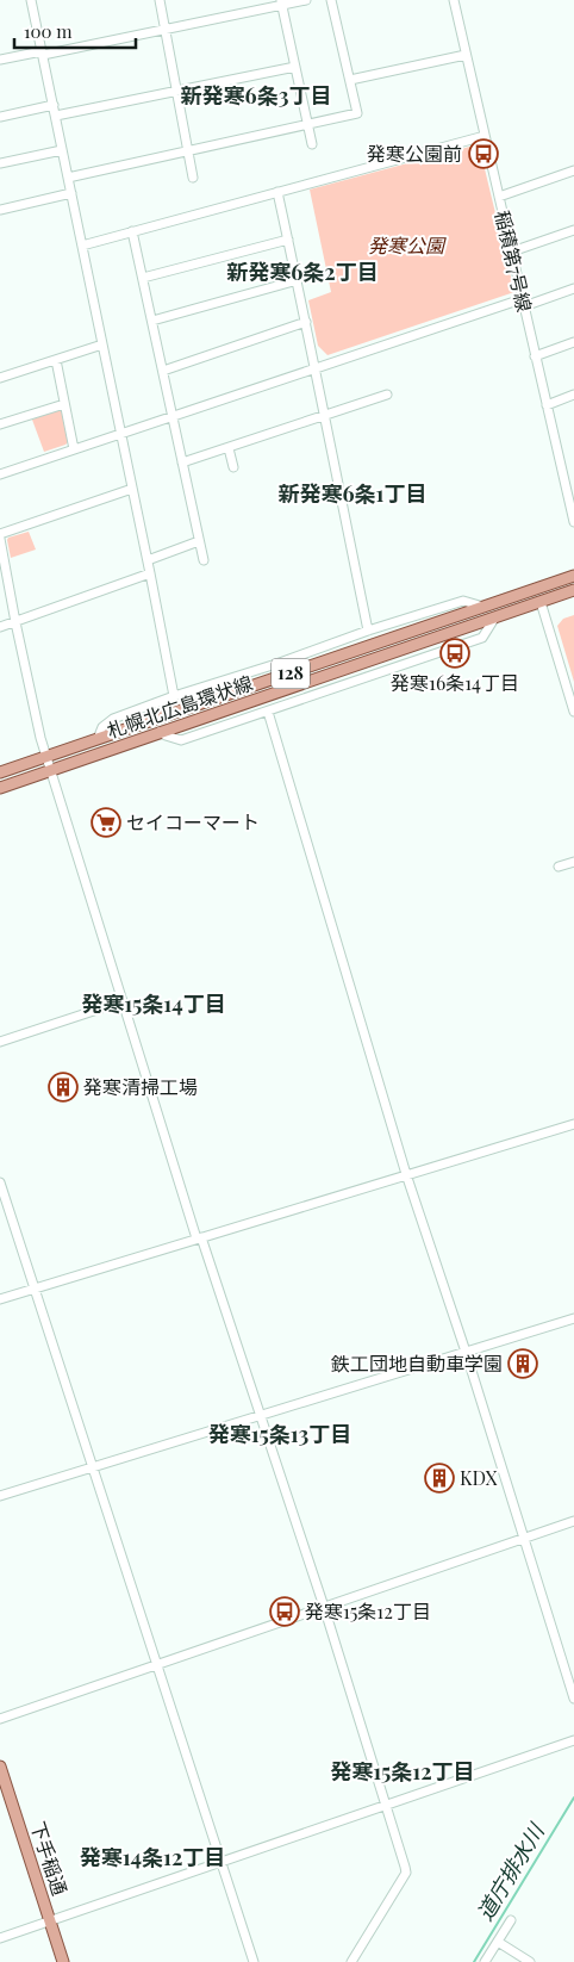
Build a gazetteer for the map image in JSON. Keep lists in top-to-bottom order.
{
  "streets": {
    "main road": ["128", "札幌北広島環状線", "下手稲通"],
    "street": ["稲積第7号線"]
  },
  "districts": [
    "新発寒6条3丁目",
    "新発寒6条2丁目",
    "新発寒6条1丁目",
    "発寒15条14丁目",
    "発寒15条13丁目",
    "発寒15条12丁目",
    "発寒14条12丁目"
  ],
  "water": ["道庁排水川"],
  "parks": ["発寒公園"],
  "places": {
    "bus stop": ["発寒公園前", "発寒16条14丁目", "発寒15条12丁目"],
    "supermarket": ["セイコーマート"],
    "building": ["発寒清掃工場", "鉄工団地自動車学園", "KDX"]
  },
  "scale_bar": "100 m"
}
